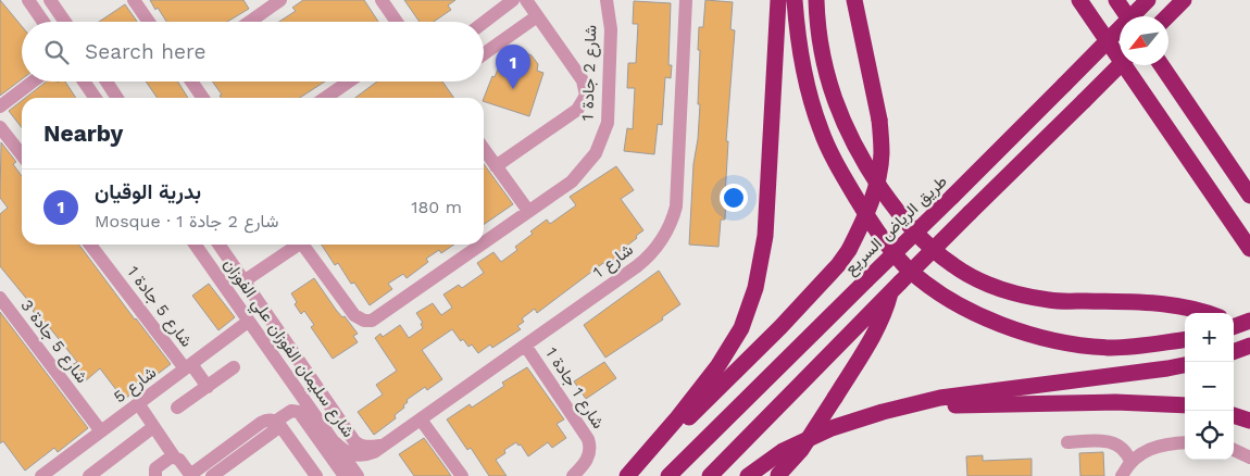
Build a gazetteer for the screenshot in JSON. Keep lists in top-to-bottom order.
{
  "streets": {
    "highway": ["طريق الرياض السريع"],
    "street": [
      "شارع 2 جادة 1",
      "شارع 1",
      "شارع 5 جادة 1",
      "شارع 5 جادة 3",
      "شارع سليمان الفوزان علي الفوزان",
      "شارع 5",
      "شارع 1 جادة 1"
    ]
  },
  "crossings": [
    ["شارع 2 جادة 1", "شارع سليمان الفوزان علي الفوزان"],
    ["شارع 1", "شارع سليمان الفوزان علي الفوزان"],
    ["شارع 1", "شارع 1 جادة 1"],
    ["شارع 5 جادة 1", "شارع 5"],
    ["شارع 5 جادة 3", "شارع 5"],
    ["شارع سليمان الفوزان علي الفوزان", "شارع 5"]
  ],
  "north": "bottom left",
  "page": {
    "search": "Search here",
    "pins": "1",
    "heading": "Nearby",
    "list": [
      {
        "mark": "1",
        "name": "بدرية الوقيان",
        "note": "Mosque · شارع 2 جادة 1",
        "value": "180 m"
      }
    ],
    "map_buttons": ["+", "−"]
  }
}
